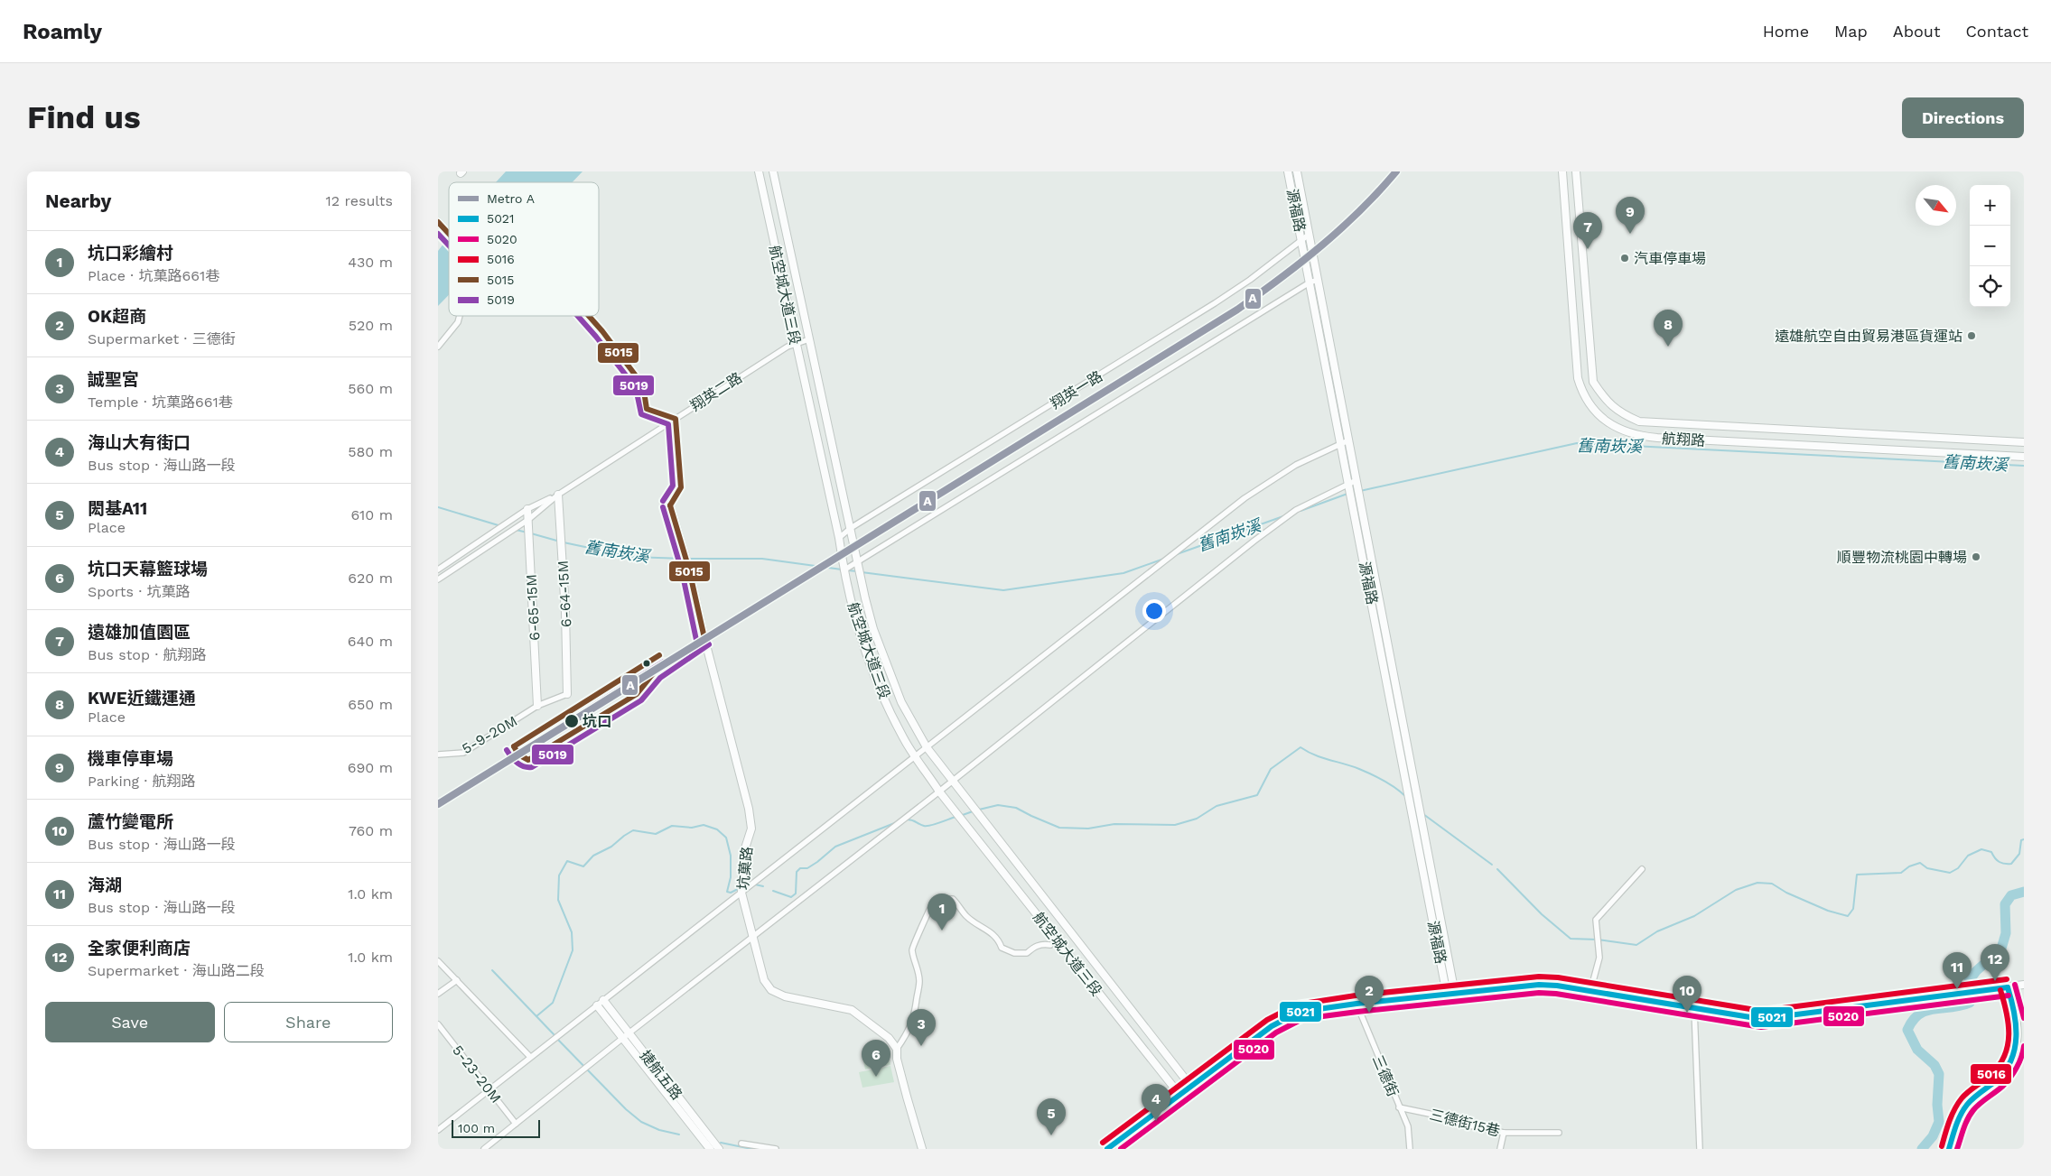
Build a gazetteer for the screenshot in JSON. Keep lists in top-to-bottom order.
{
  "streets": {
    "street": [
      "源福路",
      "航空城大道三段",
      "翔英一路",
      "翔英二路",
      "航翔路",
      "6-64-15M",
      "6-65-15M",
      "5-9-20M",
      "坑菓路",
      "5-23-20M",
      "捷航五路",
      "三德街",
      "三德街15巷"
    ]
  },
  "crossings": [
    ["源福路", "翔英一路"],
    ["航空城大道三段", "翔英一路"],
    ["航空城大道三段", "翔英二路"],
    ["翔英二路", "6-64-15M"],
    ["翔英二路", "6-65-15M"],
    ["6-64-15M", "5-9-20M"],
    ["6-65-15M", "5-9-20M"],
    ["三德街", "三德街15巷"]
  ],
  "water": ["舊南崁溪"],
  "places": [
    "汽車停車場",
    "遠雄航空自由貿易港區貨運站",
    "順豐物流桃園中轉場",
    "坑口"
  ],
  "lines": [
    "metro line A",
    "transit line 5015",
    "transit line 5019",
    "transit line 5016",
    "transit line 5021",
    "transit line 5020"
  ],
  "legend": [
    "Metro A",
    "5021",
    "5020",
    "5016",
    "5015",
    "5019"
  ],
  "scale_bar": "100 m",
  "north": "bottom right",
  "page": {
    "header": "Roamly",
    "nav": [
      "Home",
      "Map",
      "About",
      "Contact"
    ],
    "buttons": [
      "Directions",
      ["Save", "Share"]
    ],
    "title": "Find us",
    "heading": ["Nearby", "12 results"],
    "map_buttons": ["+", "−"],
    "pins": [
      "9",
      "7",
      "8",
      "1",
      "12",
      "11",
      "2",
      "10",
      "3",
      "6",
      "4",
      "5"
    ],
    "list": [
      {
        "mark": "1",
        "name": "坑口彩繪村",
        "note": "Place · 坑菓路661巷",
        "value": "430 m"
      },
      {
        "mark": "2",
        "name": "OK超商",
        "note": "Supermarket · 三德街",
        "value": "520 m"
      },
      {
        "mark": "3",
        "name": "誠聖宮",
        "note": "Temple · 坑菓路661巷",
        "value": "560 m"
      },
      {
        "mark": "4",
        "name": "海山大有街口",
        "note": "Bus stop · 海山路一段",
        "value": "580 m"
      },
      {
        "mark": "5",
        "name": "閎基A11",
        "note": "Place",
        "value": "610 m"
      },
      {
        "mark": "6",
        "name": "坑口天幕籃球場",
        "note": "Sports · 坑菓路",
        "value": "620 m"
      },
      {
        "mark": "7",
        "name": "遠雄加值園區",
        "note": "Bus stop · 航翔路",
        "value": "640 m"
      },
      {
        "mark": "8",
        "name": "KWE近鐵運通",
        "note": "Place",
        "value": "650 m"
      },
      {
        "mark": "9",
        "name": "機車停車場",
        "note": "Parking · 航翔路",
        "value": "690 m"
      },
      {
        "mark": "10",
        "name": "蘆竹變電所",
        "note": "Bus stop · 海山路一段",
        "value": "760 m"
      },
      {
        "mark": "11",
        "name": "海湖",
        "note": "Bus stop · 海山路一段",
        "value": "1.0 km"
      },
      {
        "mark": "12",
        "name": "全家便利商店",
        "note": "Supermarket · 海山路二段",
        "value": "1.0 km"
      }
    ],
    "scale": "100 m"
  }
}
